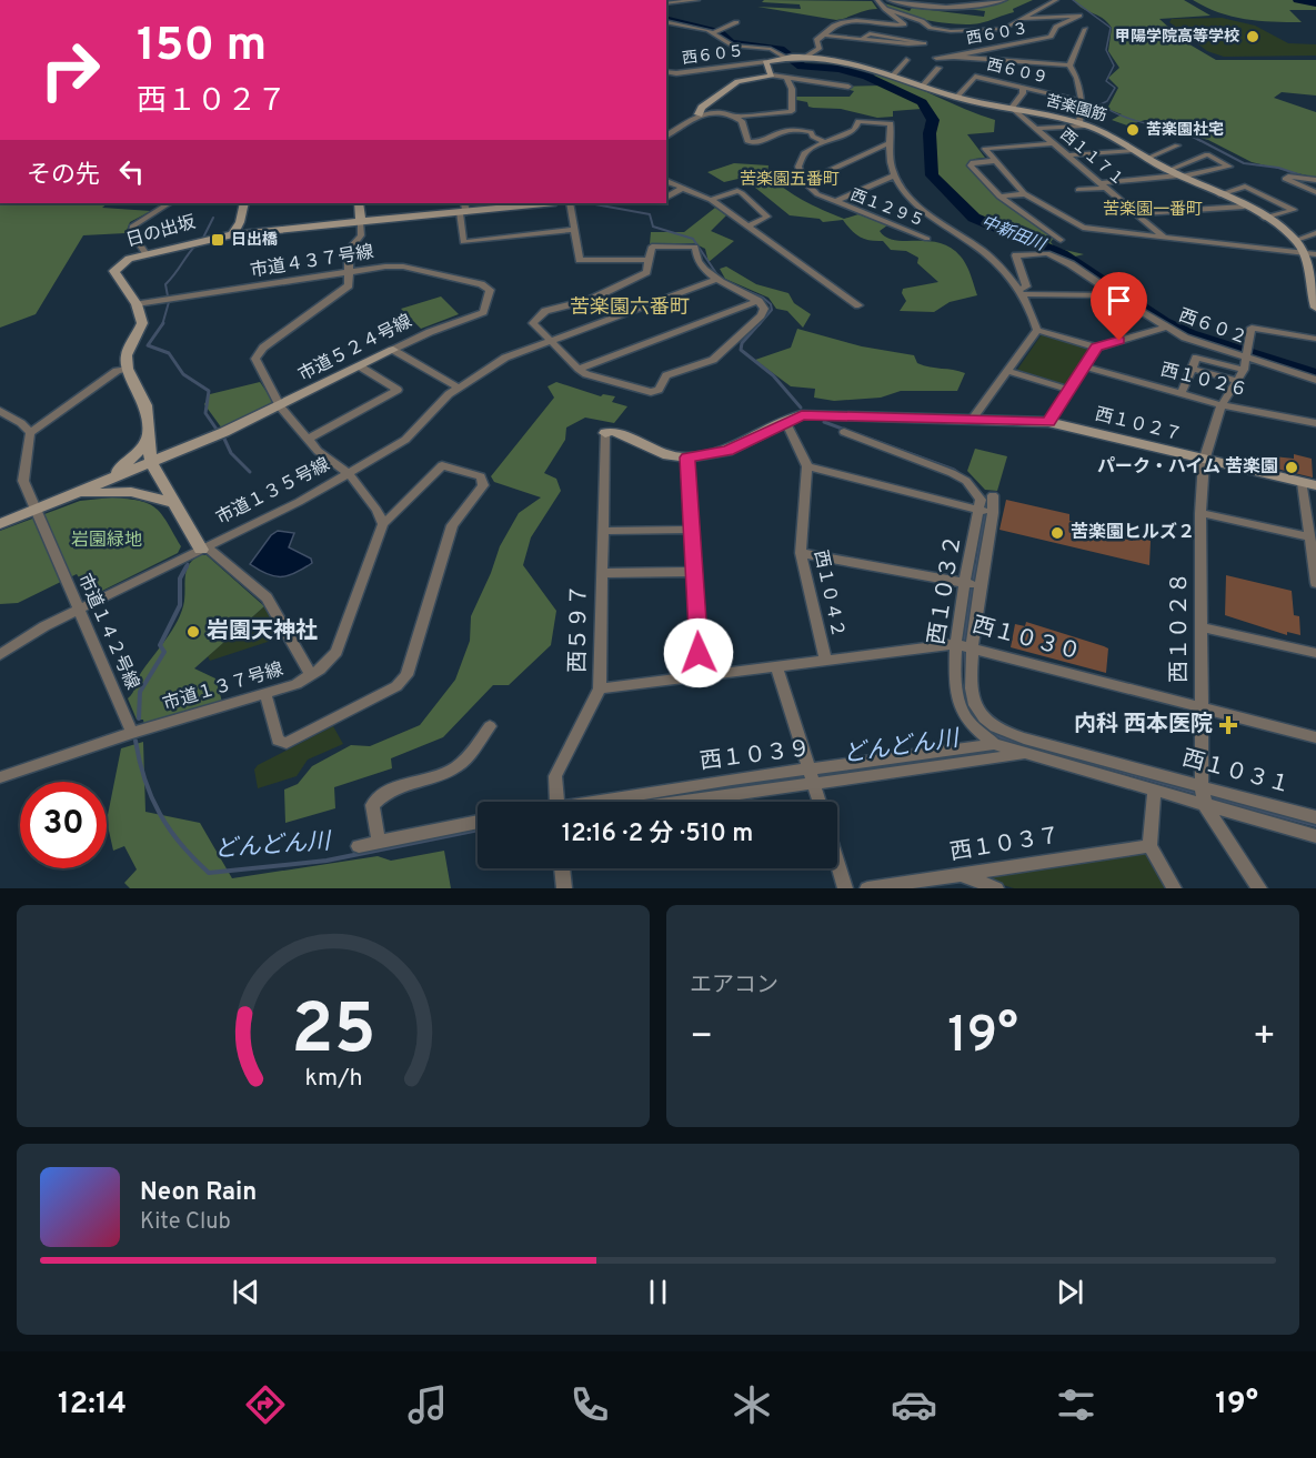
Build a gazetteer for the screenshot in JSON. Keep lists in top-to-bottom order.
{
  "streets": {
    "street": [
      "西６０３",
      "西６０５",
      "西６０９",
      "苦楽園筋",
      "西１１７１",
      "西１２９５",
      "日の出坂",
      "市道４３７号線",
      "西６０２",
      "市道５２４号線",
      "西１０２６",
      "西１０２７",
      "市道１３５号線",
      "西１０３２",
      "西１０４２",
      "西１０２８",
      "西５９７",
      "市道１４２号線",
      "西１０３０",
      "市道１３７号線",
      "西１０３９",
      "西１０３１",
      "西１０３７"
    ]
  },
  "crossings": [
    ["西６０５", "苦楽園筋"],
    ["西６０９", "苦楽園筋"],
    ["苦楽園筋", "西１１７１"],
    ["西１２９５", "西６０２"],
    ["日の出坂", "市道４３７号線"],
    ["市道４３７号線", "市道５２４号線"],
    ["西６０２", "西１０２８"],
    ["市道５２４号線", "市道１４２号線"],
    ["西１０２６", "西１０２８"],
    ["西１０２７", "西１０２８"],
    ["西１０２７", "西５９７"],
    ["市道１３５号線", "市道１４２号線"],
    ["西１０３２", "西１０２８"],
    ["西１０３２", "西１０３０"],
    ["西１０３２", "西１０３９"],
    ["西１０３２", "西１０３１"],
    ["西１０４２", "西１０３０"],
    ["西１０２８", "西１０３０"],
    ["西１０２８", "西１０３１"],
    ["西５９７", "西１０３０"],
    ["市道１４２号線", "市道１３７号線"],
    ["西１０３０", "西１０３１"]
  ],
  "districts": ["苦楽園五番町", "苦楽園一番町", "苦楽園六番町"],
  "water": ["中新田川", "どんどん川"],
  "parks": ["岩園緑地"],
  "places": {
    "other": [
      "甲陽学院高等学校",
      "苦楽園社宅",
      "パーク・ハイム 苦楽園",
      "苦楽園ヒルズ２",
      "岩園天神社"
    ],
    "transit": ["日出橋"],
    "health": ["内科 西本医院"]
  },
  "page": {
    "turn": ["150 m", "西１０２７"],
    "then": "その先",
    "limit": "30",
    "trip": "12:16 · 2 分 · 510 m",
    "tile": "エアコン",
    "heat": ["−", "19°", "+"],
    "song": ["Neon Rain", "Kite Club"],
    "tabs": ["12:14", "19°"],
    "gauge": ["25", "km/h"]
  }
}
